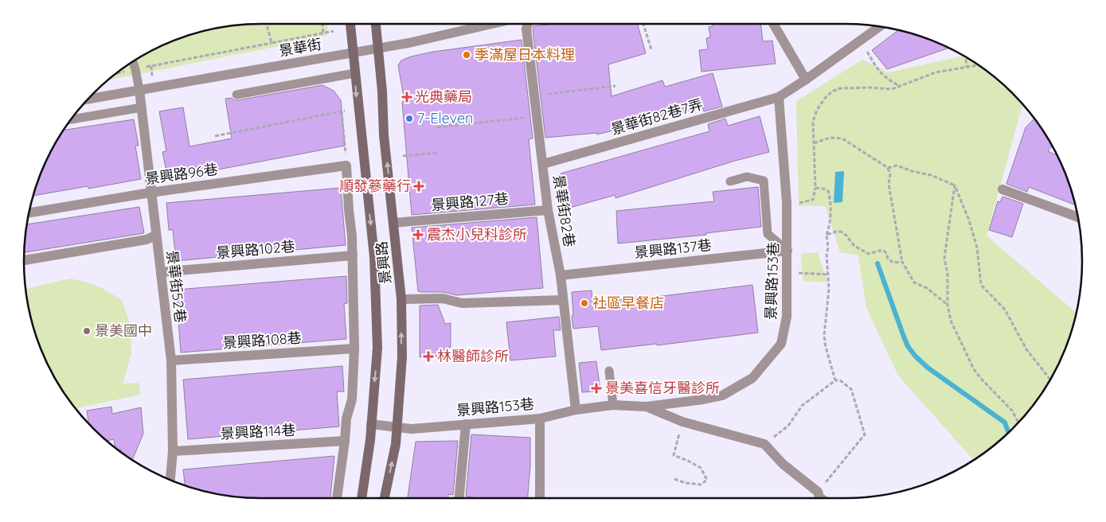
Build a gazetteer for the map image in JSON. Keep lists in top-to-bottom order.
{
  "streets": {
    "street": [
      "景華街",
      "景華街82巷7弄",
      "景興路96巷",
      "景興路127巷",
      "景華街82巷",
      "景興路137巷",
      "景興路102巷",
      "景興路",
      "景興路153巷",
      "景華街52巷",
      "景興路108巷",
      "景興路114巷"
    ]
  },
  "crossings": [
    ["景華街", "景興路"],
    ["景華街", "景華街52巷"],
    ["景華街82巷7弄", "景華街82巷"],
    ["景華街82巷7弄", "景興路153巷"],
    ["景興路96巷", "景華街52巷"],
    ["景興路127巷", "景華街82巷"],
    ["景興路127巷", "景興路"],
    ["景華街82巷", "景興路137巷"],
    ["景華街82巷", "景興路153巷"],
    ["景興路137巷", "景興路153巷"],
    ["景興路102巷", "景華街52巷"],
    ["景興路", "景興路153巷"],
    ["景華街52巷", "景興路108巷"],
    ["景華街52巷", "景興路114巷"]
  ],
  "places": {
    "other": [
      "季滿屋日本料理",
      "7-Eleven",
      "社區早餐店",
      "景美國中"
    ],
    "health": [
      "光典藥局",
      "順發篸藥行",
      "震杰小兒科診所",
      "林醫師診所",
      "景美喜信牙醫診所"
    ]
  }
}
